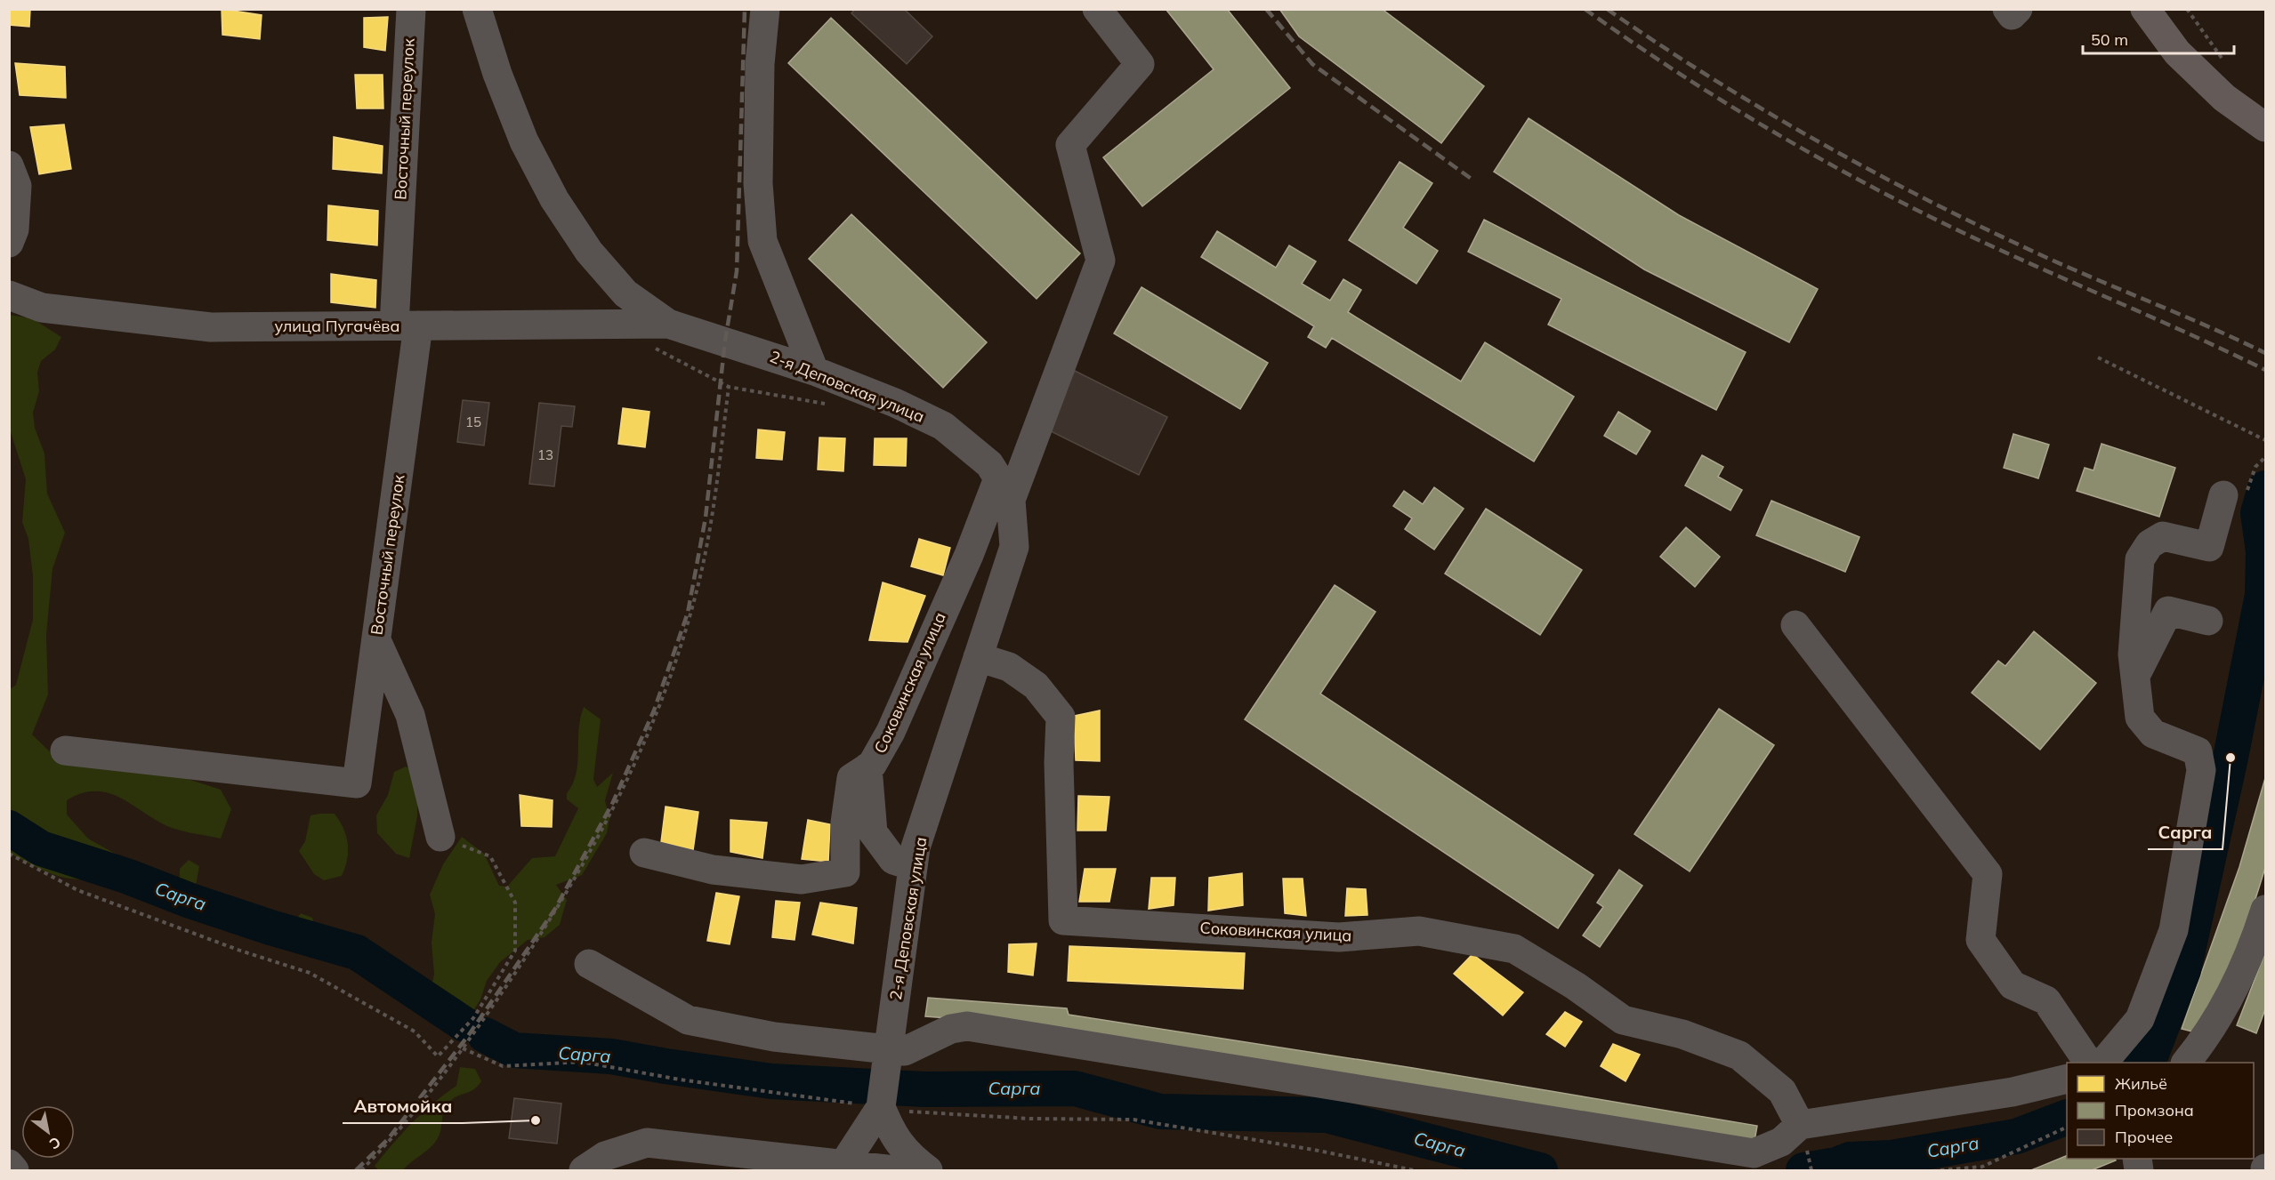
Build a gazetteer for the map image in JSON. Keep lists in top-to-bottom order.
{
  "streets": {
    "street": [
      "Восточный переулок",
      "улица Пугачёва",
      "2-я Деповская улица",
      "Соковинская улица"
    ]
  },
  "crossings": [
    ["Восточный переулок", "улица Пугачёва"],
    ["улица Пугачёва", "2-я Деповская улица"],
    ["2-я Деповская улица", "Соковинская улица"]
  ],
  "water": ["Сарга"],
  "places": ["Сарга", "Автомойка"],
  "house_numbers": ["15", "13"],
  "legend": ["Жильё", "Промзона", "Прочее"],
  "scale_bar": "50 m",
  "north": "bottom right"
}
